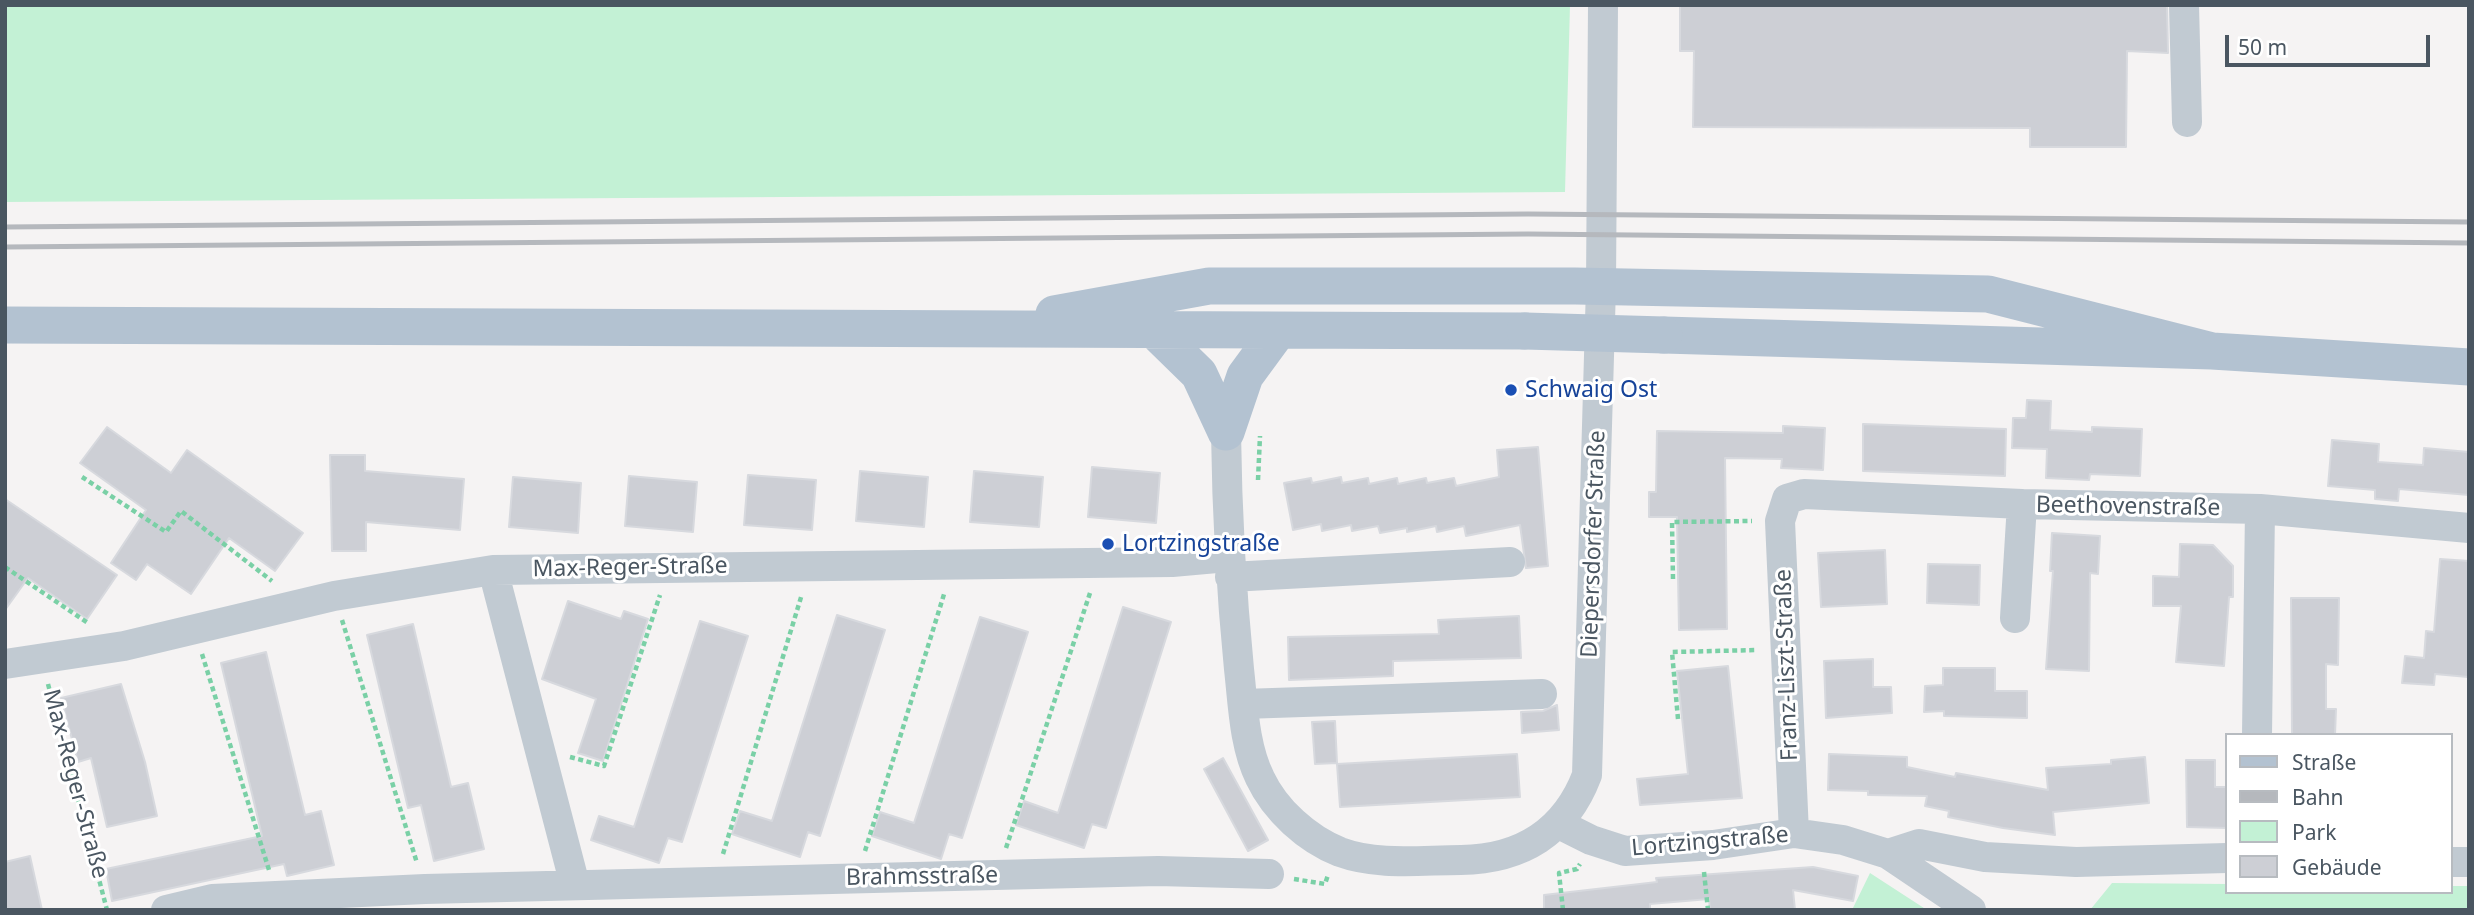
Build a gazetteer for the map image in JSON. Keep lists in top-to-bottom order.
{
  "streets": {
    "street": [
      "Beethovenstraße",
      "Diepersdorfer Straße",
      "Max-Reger-Straße",
      "Franz-Liszt-Straße",
      "Lortzingstraße",
      "Brahmsstraße"
    ]
  },
  "crossings": [
    ["Beethovenstraße", "Franz-Liszt-Straße"],
    ["Diepersdorfer Straße", "Lortzingstraße"],
    ["Franz-Liszt-Straße", "Lortzingstraße"]
  ],
  "places": ["Schwaig Ost", "Lortzingstraße"],
  "legend": [
    "Straße",
    "Bahn",
    "Park",
    "Gebäude"
  ],
  "scale_bar": "50 m"
}
